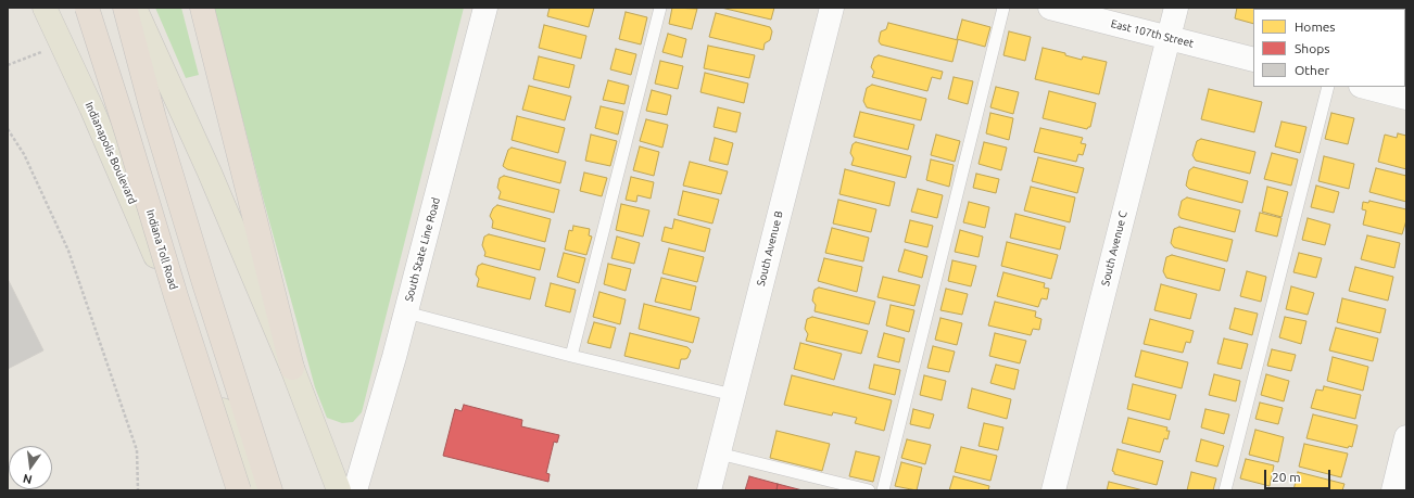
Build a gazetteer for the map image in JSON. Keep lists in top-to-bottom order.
{
  "streets": {
    "highway": ["Indiana Toll Road"],
    "main road": ["Indianapolis Boulevard"],
    "street": [
      "East 107th Street",
      "South Avenue B",
      "South Avenue C",
      "South State Line Road"
    ]
  },
  "crossings": [
    ["East 107th Street", "South Avenue C"]
  ],
  "legend": ["Homes", "Shops", "Other"],
  "scale_bar": "20 m",
  "north": "bottom"
}
